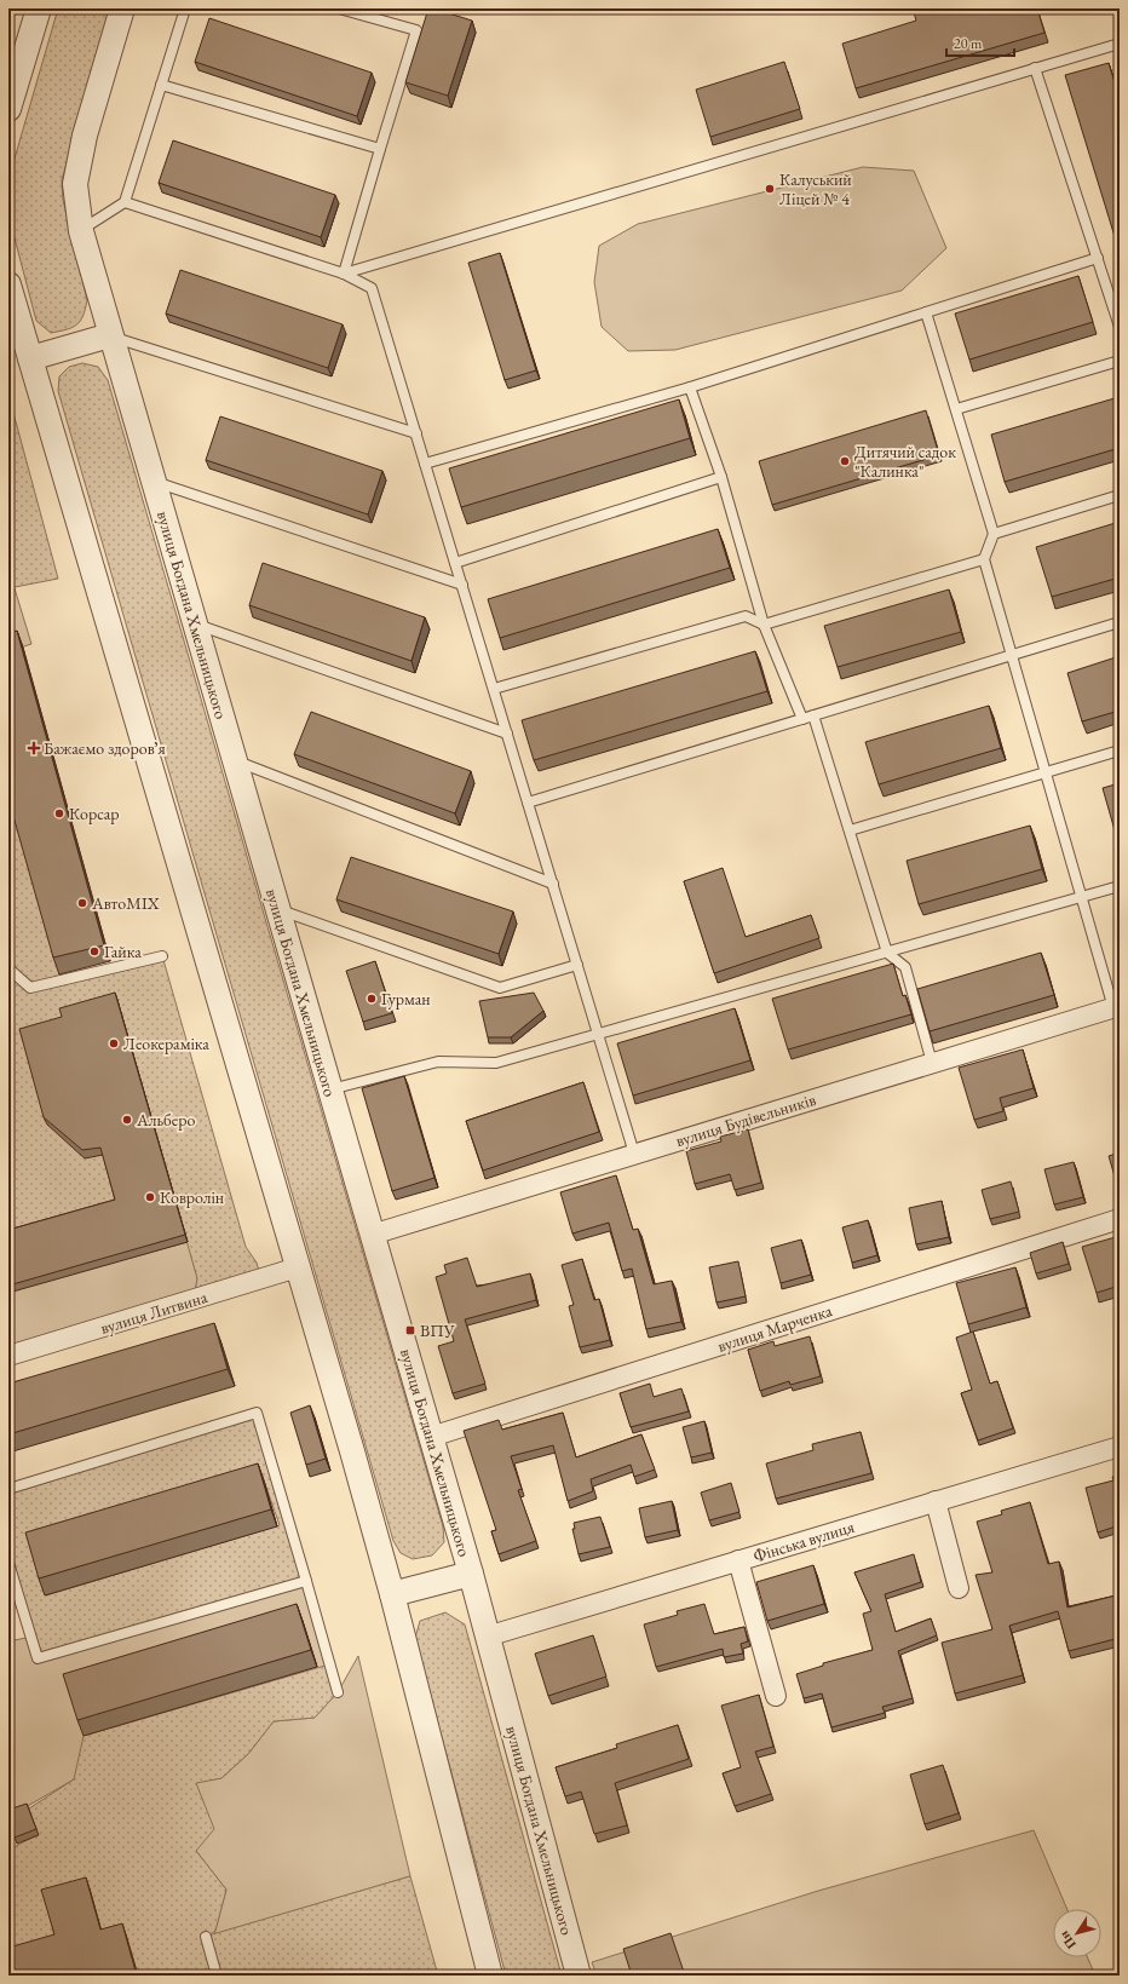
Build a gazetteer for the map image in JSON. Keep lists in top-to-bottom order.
{
  "streets": {
    "street": [
      "вулиця Богдана Хмельницького",
      "вулиця Будівельників",
      "вулиця Литвина",
      "вулиця Марченка",
      "Фінська вулиця"
    ]
  },
  "crossings": [
    ["вулиця Богдана Хмельницького", "вулиця Будівельників"],
    ["вулиця Богдана Хмельницького", "вулиця Марченка"],
    ["вулиця Богдана Хмельницького", "Фінська вулиця"]
  ],
  "places": {
    "other": [
      "Калуський Ліцей № 4",
      "Дитячий садок \"Калинка\"",
      "Корсар",
      "АвтоMIX",
      "Гайка",
      "Гурман",
      "Леокераміка",
      "Альберо",
      "Ковролін"
    ],
    "health": ["Бажаємо здоровʼя"],
    "transit": ["ВПУ"]
  },
  "scale_bar": "20 m",
  "north": "bottom left"
}
